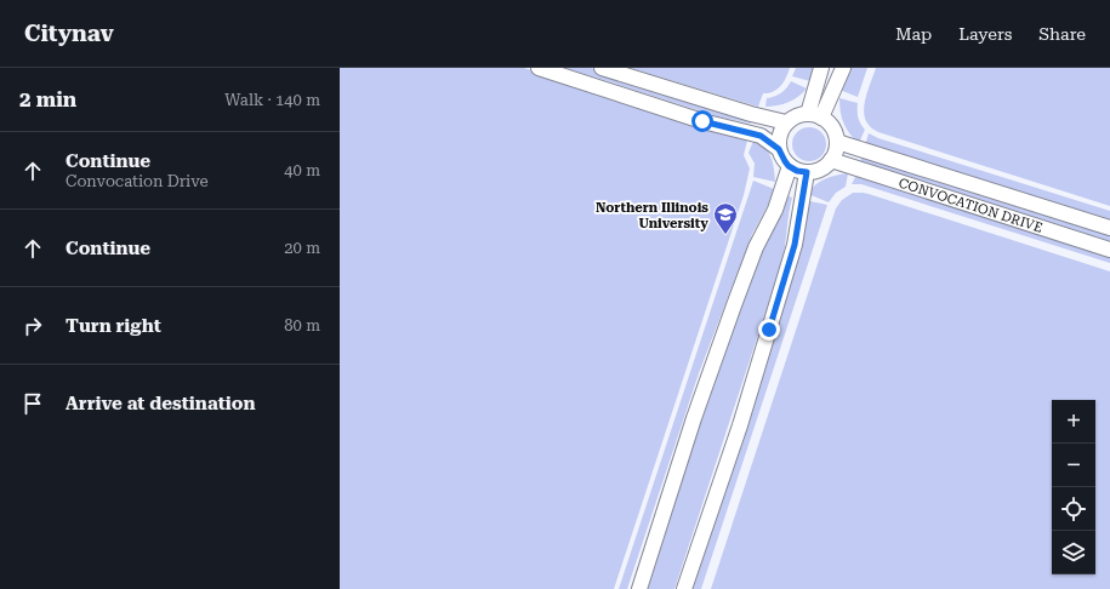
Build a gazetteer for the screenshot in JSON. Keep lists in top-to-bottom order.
{
  "streets": {
    "street": ["CONVOCATION DRIVE"]
  },
  "places": {
    "school or university": ["Northern Illinois University"]
  },
  "page": {
    "header": "Citynav",
    "nav": ["Map", "Layers", "Share"],
    "heading": ["2 min", "Walk · 140 m"],
    "list": [
      ["Continue", "Convocation Drive", "40 m"],
      ["Continue", "20 m"],
      ["Turn right", "80 m"],
      "Arrive at destination"
    ],
    "map_buttons": ["+", "−"]
  }
}
